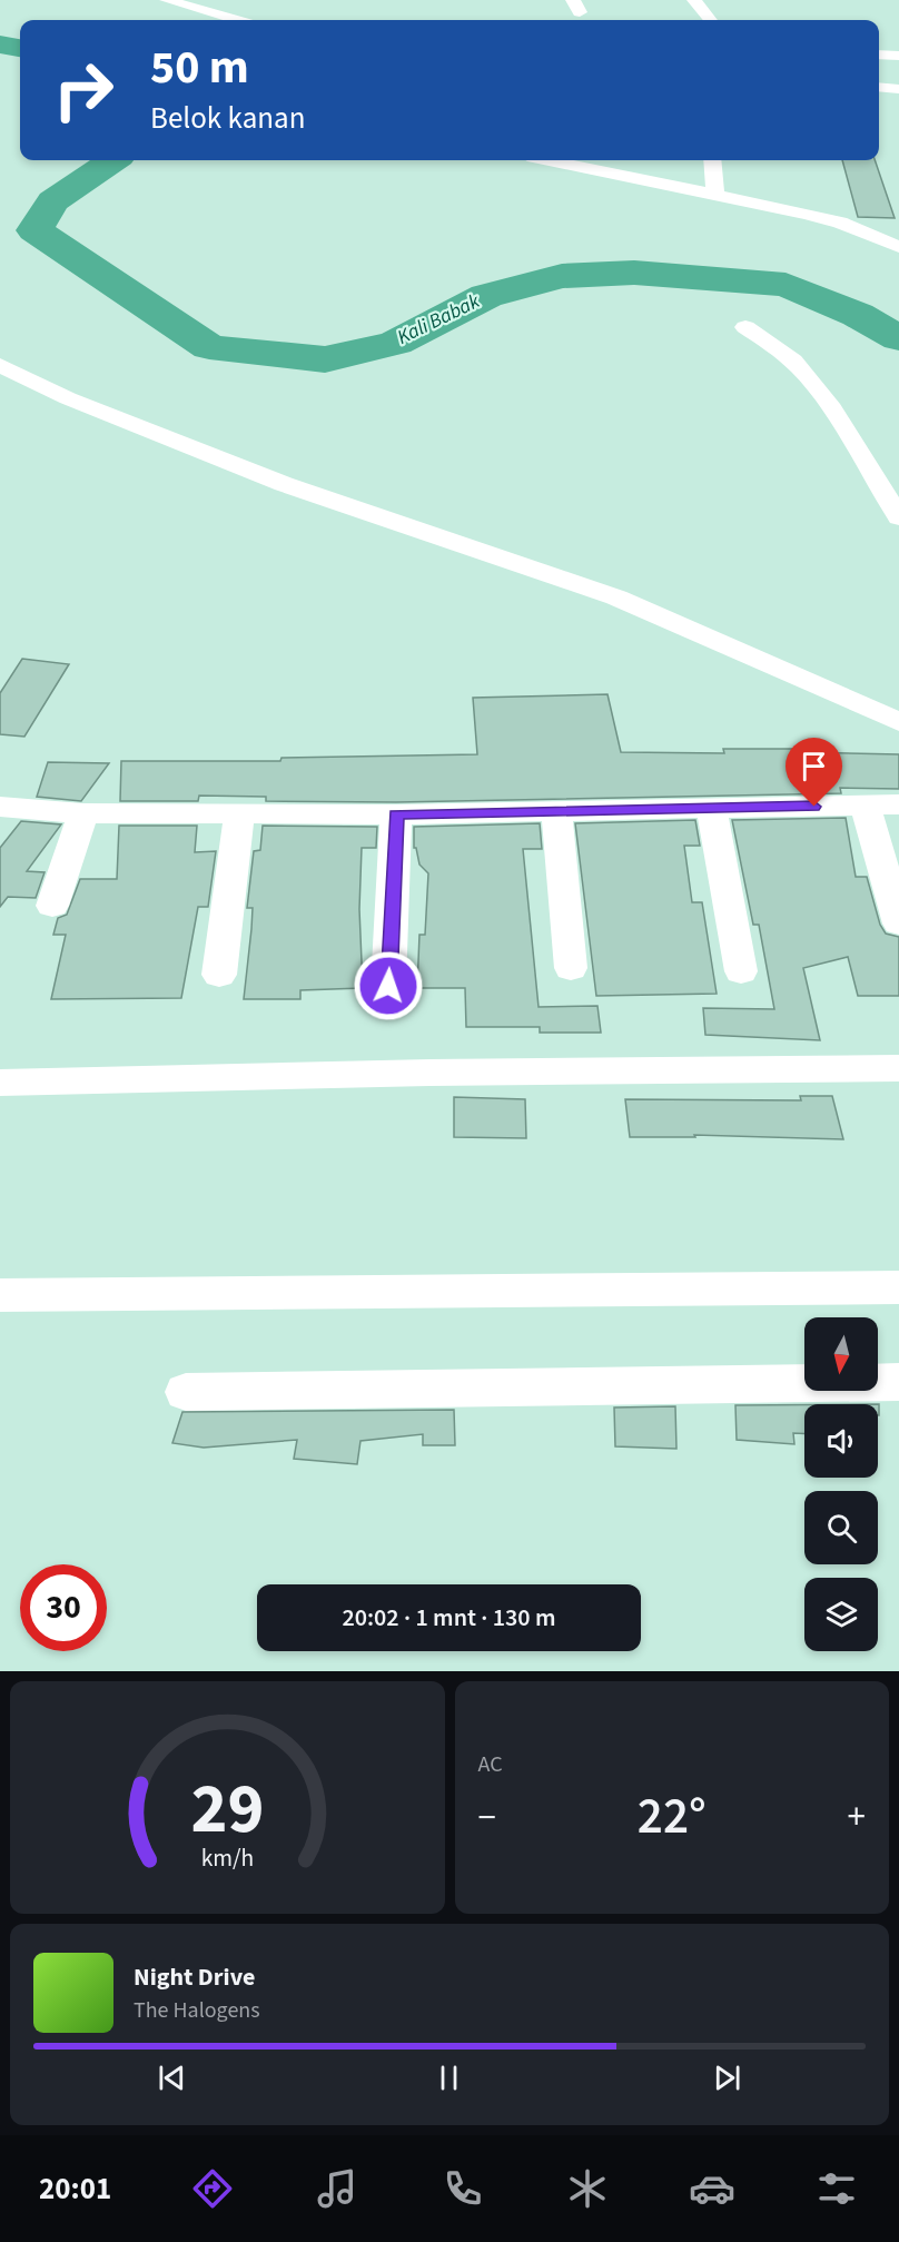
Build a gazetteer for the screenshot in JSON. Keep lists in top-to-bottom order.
{
  "water": ["Kali Babak"],
  "north": "bottom",
  "page": {
    "turn": ["50 m", "Belok kanan"],
    "limit": "30",
    "trip": "20:02 · 1 mnt · 130 m",
    "tile": "AC",
    "heat": ["−", "22°", "+"],
    "song": ["Night Drive", "The Halogens"],
    "tabs": "20:01",
    "gauge": ["29", "km/h"]
  }
}
